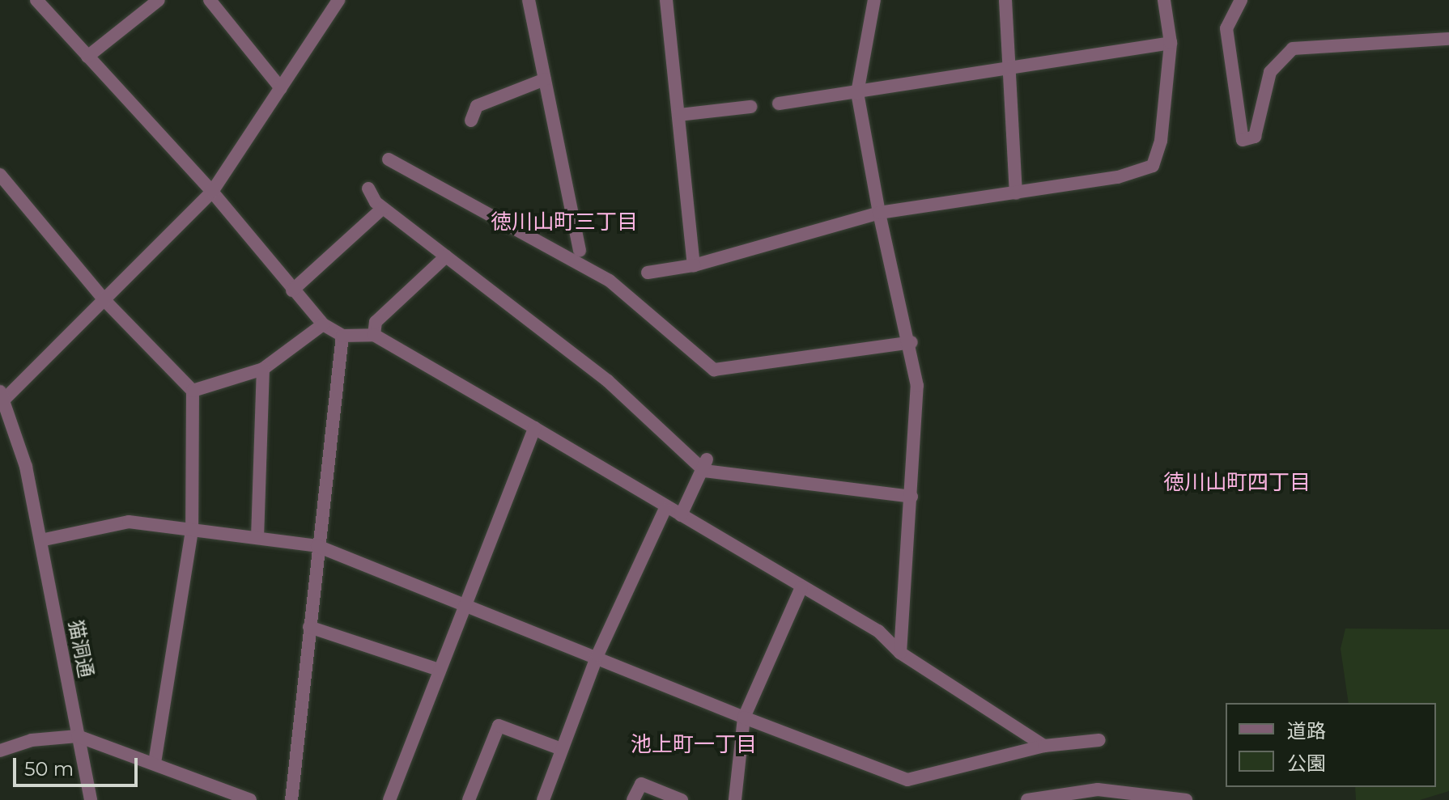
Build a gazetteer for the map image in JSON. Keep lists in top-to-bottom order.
{
  "streets": {
    "street": ["猫洞通"]
  },
  "districts": ["徳川山町三丁目", "徳川山町四丁目", "池上町一丁目"],
  "legend": ["道路", "公園"],
  "scale_bar": "50 m"
}
